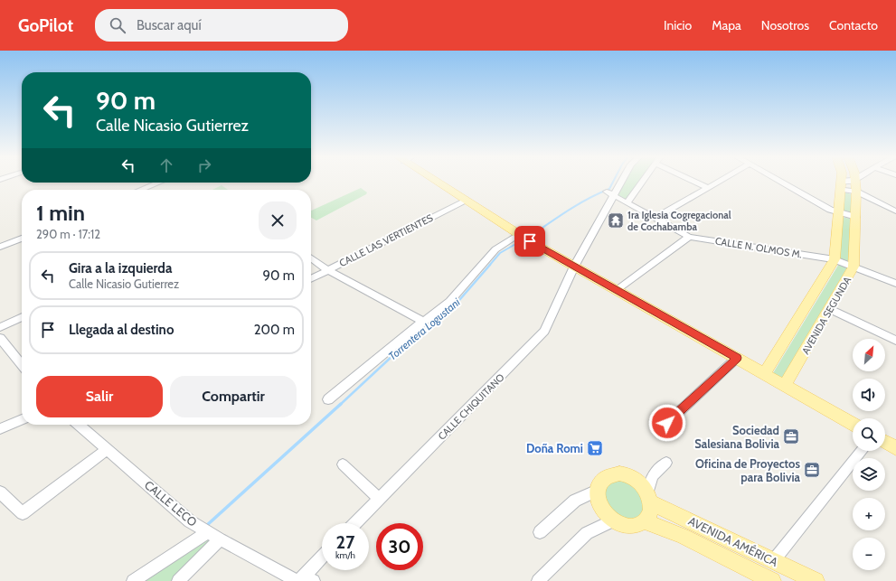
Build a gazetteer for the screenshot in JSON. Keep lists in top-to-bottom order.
{
  "streets": {
    "main road": ["AVENIDA SEGUNDA", "AVENIDA AMÉRICA"],
    "street": [
      "CALLE LAS VERTIENTES",
      "CALLE N. OLMOS M.",
      "CALLE CHIQUITANO",
      "CALLE LECO"
    ]
  },
  "crossings": [
    ["CALLE N. OLMOS M.", "AVENIDA SEGUNDA"],
    ["CALLE N. OLMOS M.", "CALLE CHIQUITANO"]
  ],
  "water": ["Torrentera Logustani"],
  "places": {
    "temple": ["1ra Iglesia Cogregacional de Cochabamba"],
    "office": ["Sociedad Salesiana Bolivia", "Oficina de Proyectos para Bolivia"],
    "supermarket": ["Doña Romi"]
  },
  "north": "top right",
  "page": {
    "header": "GoPilot",
    "search": "Buscar aquí",
    "nav": [
      "Inicio",
      "Mapa",
      "Nosotros",
      "Contacto"
    ],
    "turn": ["90 m", "Calle Nicasio Gutierrez"],
    "heading": ["1 min", "290 m · 17:12"],
    "list": [
      {
        "name": "Gira a la izquierda",
        "note": "Calle Nicasio Gutierrez",
        "value": "90 m"
      },
      {
        "name": "Llegada al destino",
        "value": "200 m"
      }
    ],
    "map_buttons": ["+", "−"],
    "buttons": ["Salir", "Compartir"],
    "speed": "27 km/h",
    "limit": "30"
  }
}
